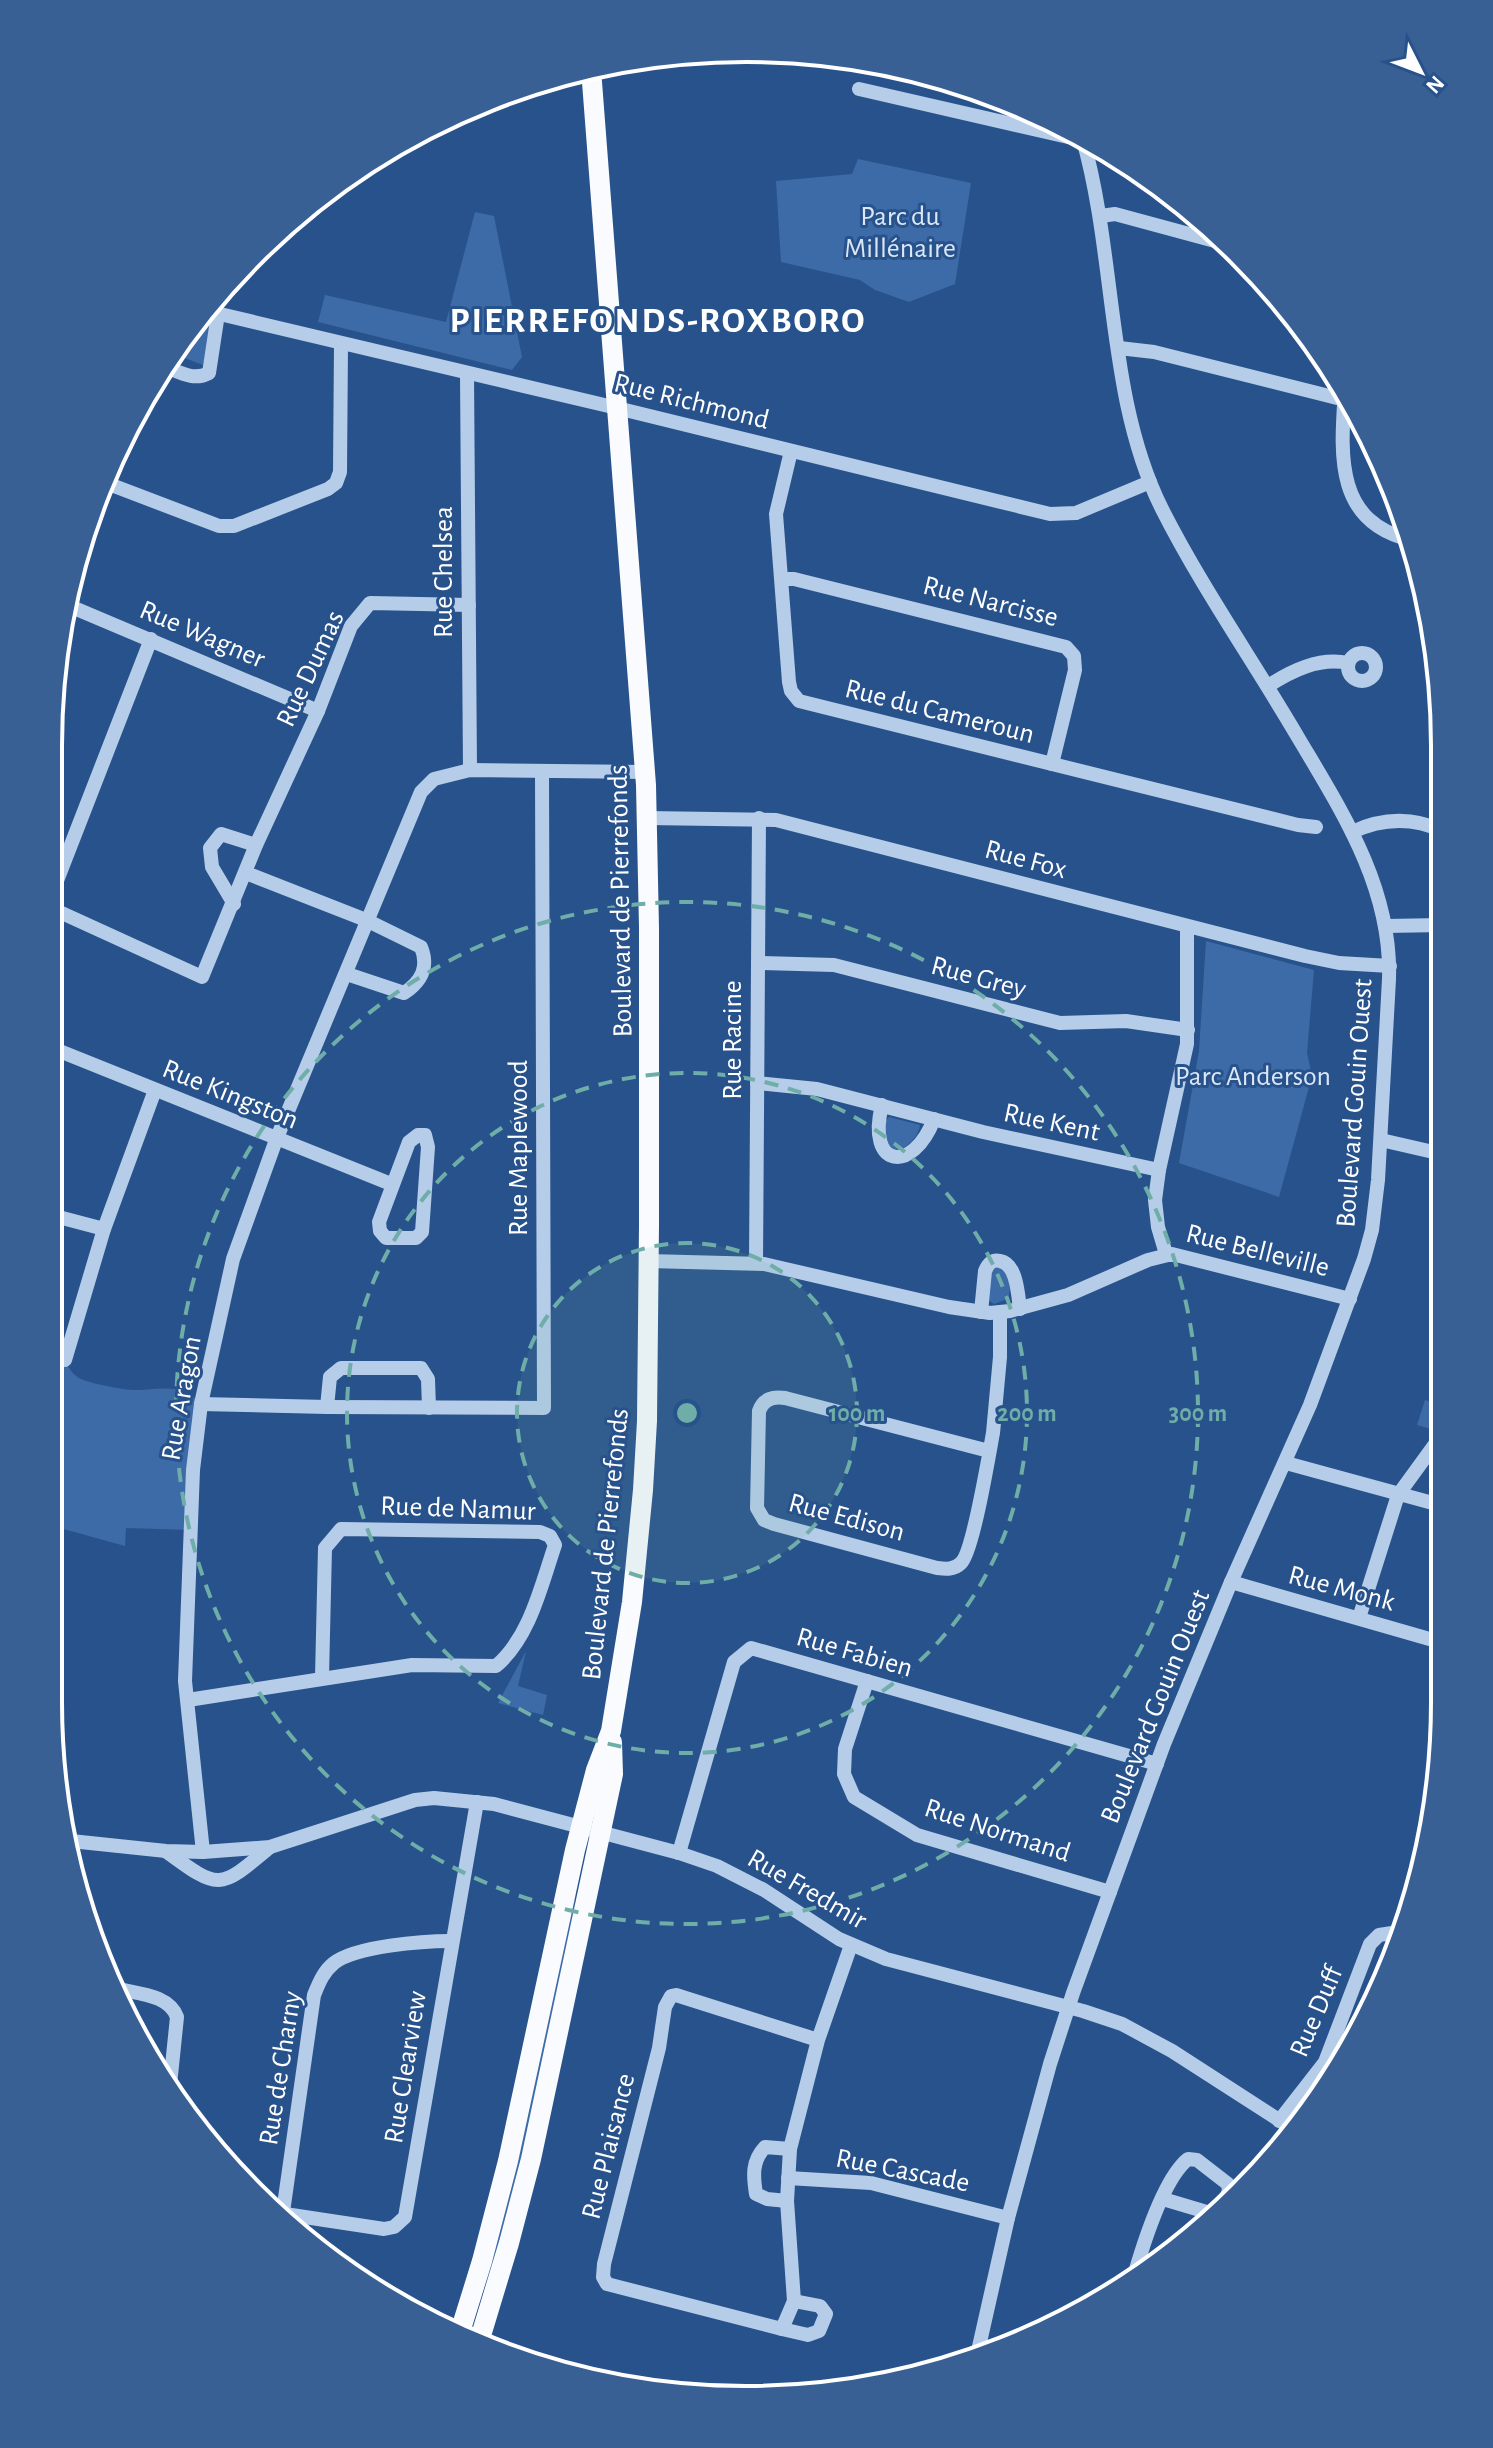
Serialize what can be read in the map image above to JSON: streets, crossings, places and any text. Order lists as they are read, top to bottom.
{
  "streets": {
    "main road": ["Boulevard de Pierrefonds"],
    "street": [
      "Rue Richmond",
      "Rue Chelsea",
      "Rue Narcisse",
      "Rue Wagner",
      "Rue Dumas",
      "Rue du Cameroun",
      "Rue Fox",
      "Rue Grey",
      "Rue Racine",
      "Rue Kingston",
      "Boulevard Gouin Ouest",
      "Rue Kent",
      "Rue Maplewood",
      "Rue Belleville",
      "Rue Aragon",
      "Rue de Namur",
      "Rue Edison",
      "Rue Monk",
      "Rue Fabien",
      "Rue Normand",
      "Rue Fredmir",
      "Rue Duff",
      "Rue Clearview",
      "Rue de Charny",
      "Rue Plaisance",
      "Rue Cascade"
    ]
  },
  "crossings": [
    ["Rue Richmond", "Rue Chelsea"],
    ["Rue Richmond", "Rue du Cameroun"],
    ["Rue Richmond", "Boulevard de Pierrefonds"],
    ["Rue Richmond", "Boulevard Gouin Ouest"],
    ["Rue Chelsea", "Rue Dumas"],
    ["Rue Chelsea", "Rue Aragon"],
    ["Rue Narcisse", "Rue du Cameroun"],
    ["Rue Wagner", "Rue Dumas"],
    ["Rue Fox", "Boulevard de Pierrefonds"],
    ["Rue Fox", "Rue Racine"],
    ["Rue Fox", "Boulevard Gouin Ouest"],
    ["Boulevard de Pierrefonds", "Rue Belleville"],
    ["Boulevard de Pierrefonds", "Rue Aragon"],
    ["Boulevard de Pierrefonds", "Rue Fredmir"],
    ["Rue Grey", "Rue Racine"],
    ["Rue Racine", "Rue Kent"],
    ["Rue Racine", "Rue Belleville"],
    ["Rue Kingston", "Rue Aragon"],
    ["Boulevard Gouin Ouest", "Rue Belleville"],
    ["Boulevard Gouin Ouest", "Rue Monk"],
    ["Boulevard Gouin Ouest", "Rue Fabien"],
    ["Boulevard Gouin Ouest", "Rue Normand"],
    ["Boulevard Gouin Ouest", "Rue Fredmir"],
    ["Boulevard Gouin Ouest", "Rue Cascade"],
    ["Rue Maplewood", "Rue Aragon"],
    ["Rue Belleville", "Rue Edison"],
    ["Rue Aragon", "Rue de Namur"],
    ["Rue Aragon", "Rue Fredmir"],
    ["Rue Fabien", "Rue Normand"],
    ["Rue Fabien", "Rue Fredmir"],
    ["Rue Fredmir", "Rue Duff"],
    ["Rue Fredmir", "Rue Clearview"],
    ["Rue Clearview", "Rue de Charny"]
  ],
  "districts": ["PIERREFONDS-ROXBORO"],
  "parks": ["Parc du Millénaire", "Parc Anderson"],
  "north": "bottom right",
  "rings": ["100 m", "200 m", "300 m"]
}
